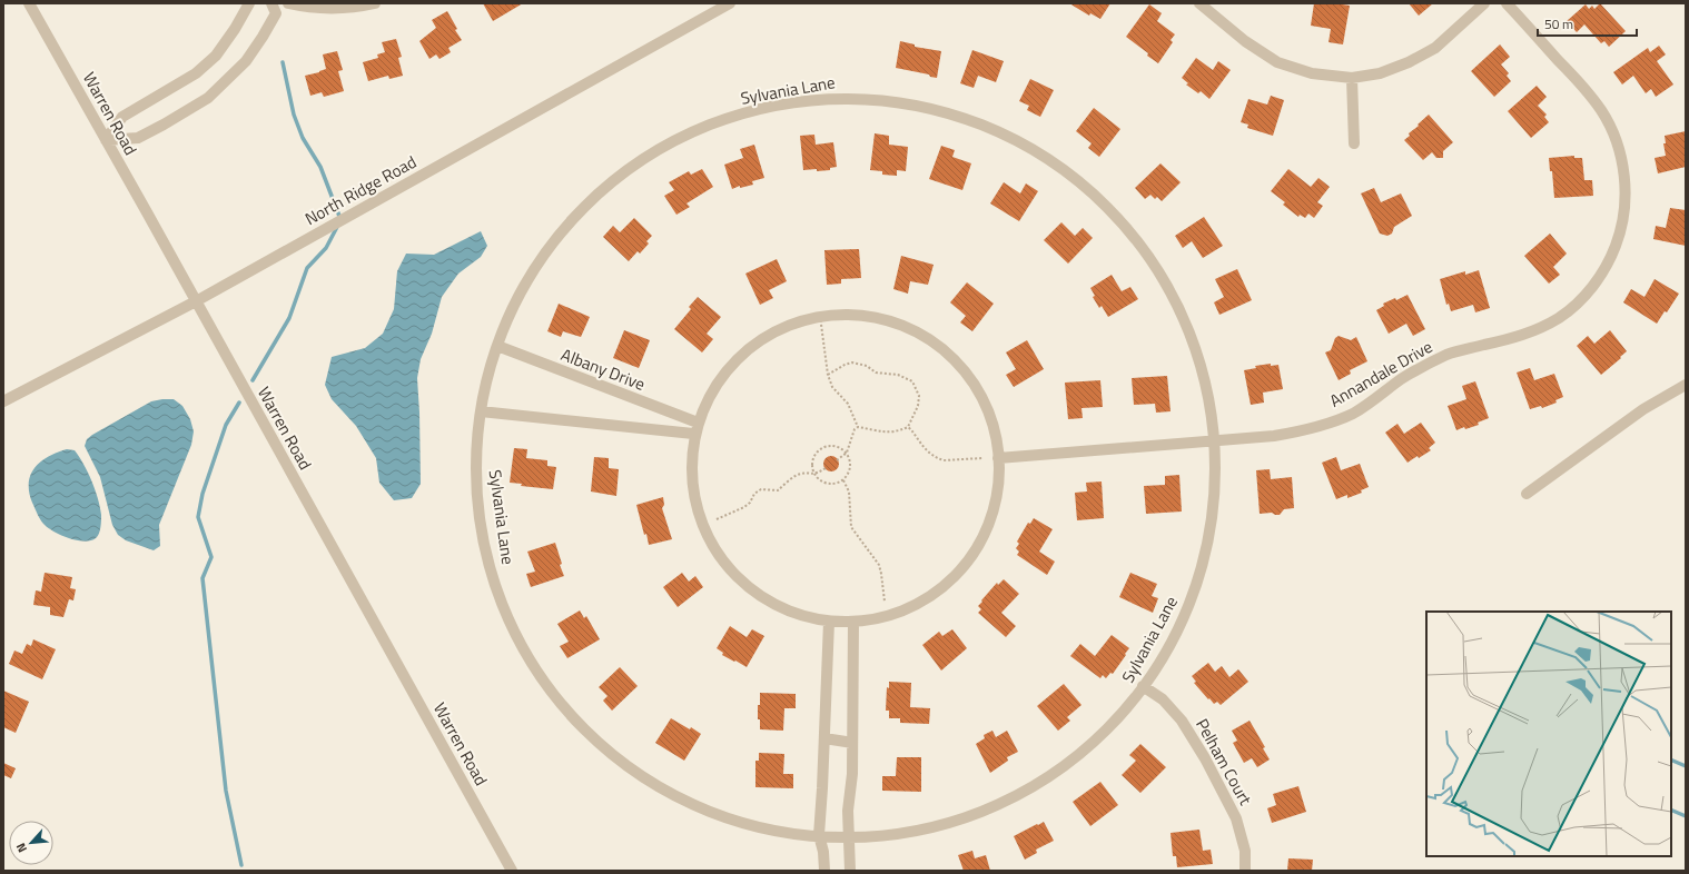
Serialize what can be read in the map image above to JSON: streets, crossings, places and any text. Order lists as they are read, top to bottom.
{
  "streets": {
    "street": [
      "Sylvania Lane",
      "Warren Road",
      "North Ridge Road",
      "Albany Drive",
      "Annandale Drive",
      "Pelham Court"
    ]
  },
  "crossings": [
    ["Sylvania Lane", "Albany Drive"],
    ["Sylvania Lane", "Annandale Drive"],
    ["Sylvania Lane", "Pelham Court"],
    ["Warren Road", "North Ridge Road"]
  ],
  "scale_bar": "50 m",
  "north": "bottom left"
}
